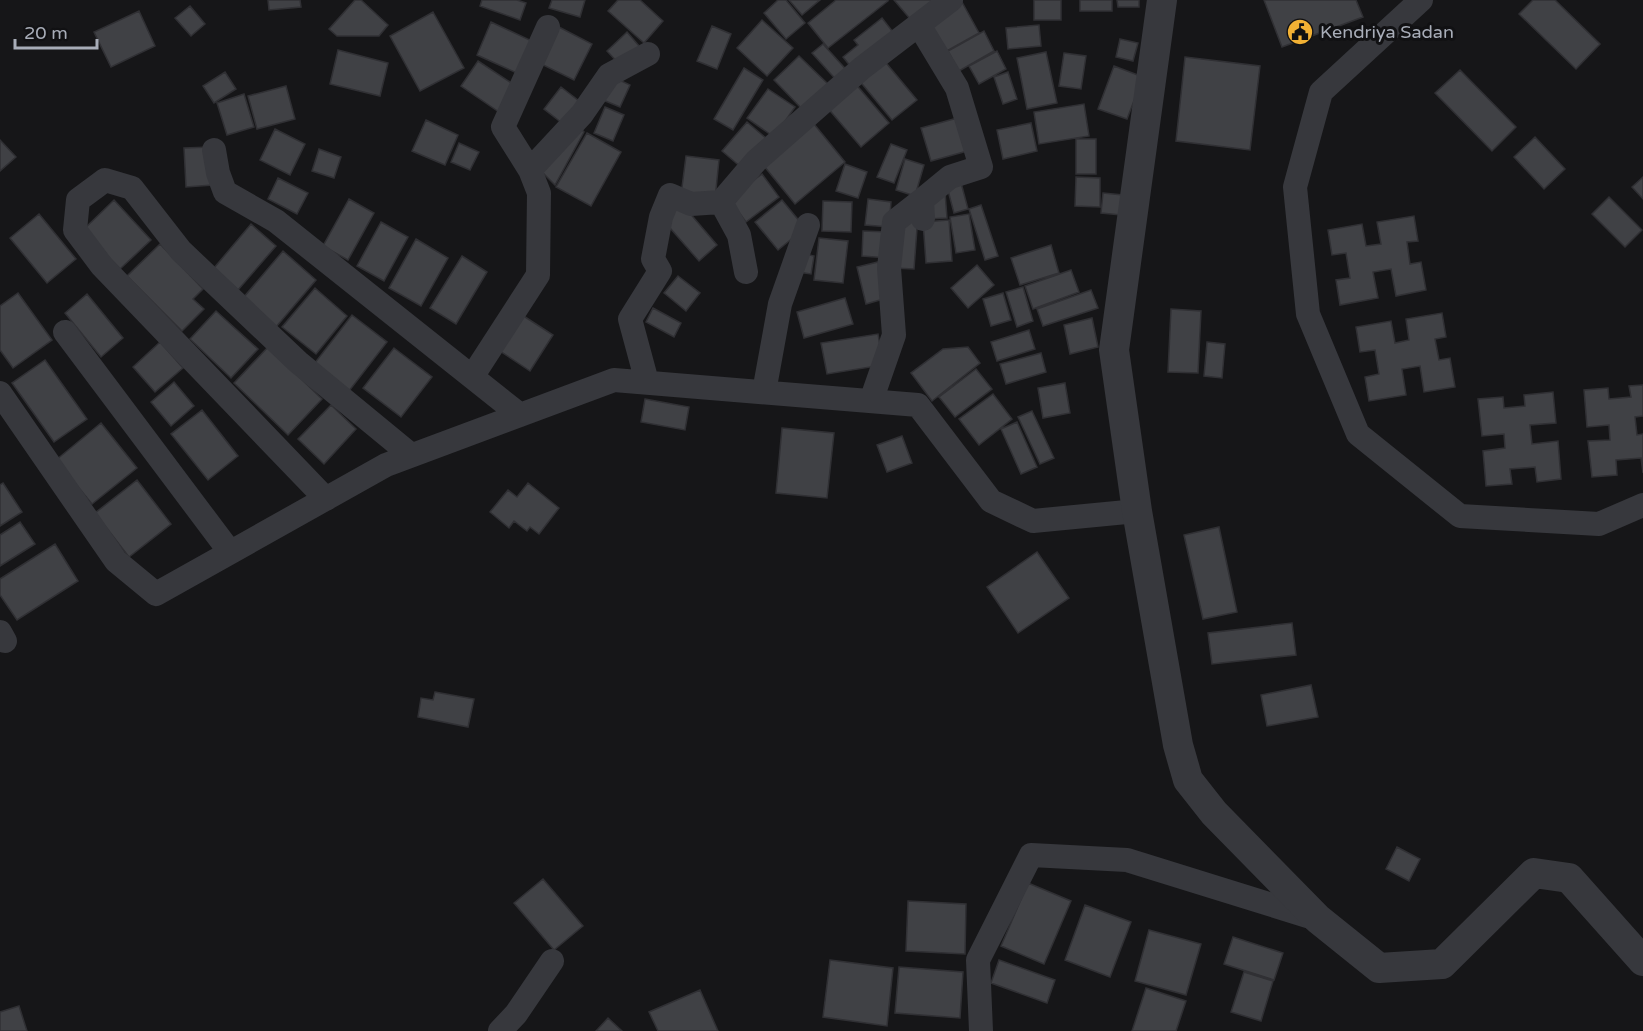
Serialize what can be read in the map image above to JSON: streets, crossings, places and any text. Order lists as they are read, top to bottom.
{
  "places": {
    "public building": ["Kendriya Sadan"]
  },
  "scale_bar": "20 m"
}
